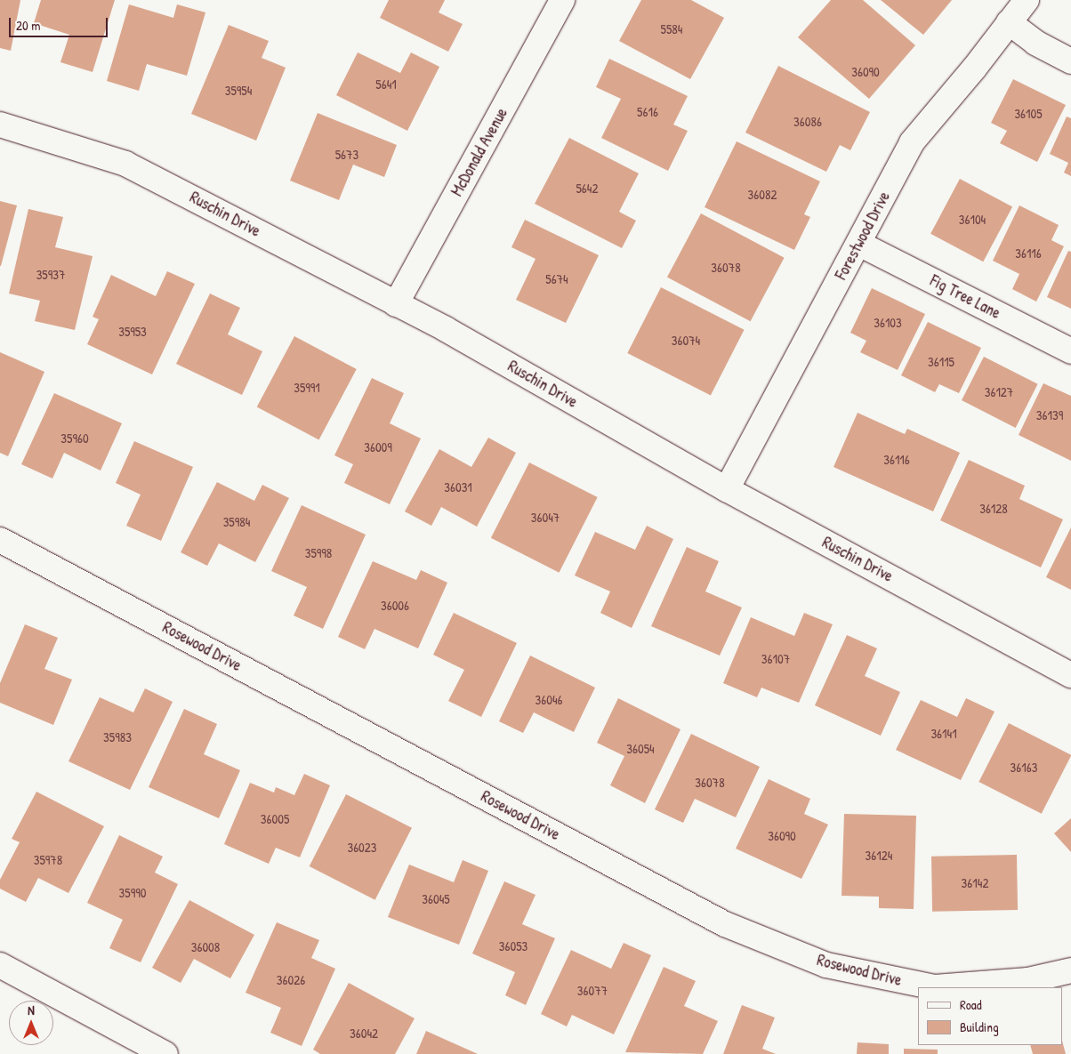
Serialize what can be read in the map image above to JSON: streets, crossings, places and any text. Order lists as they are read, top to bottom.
{
  "streets": {
    "street": [
      "McDonald Avenue",
      "Ruschin Drive",
      "Forestwood Drive",
      "Fig Tree Lane",
      "Rosewood Drive"
    ]
  },
  "crossings": [
    ["McDonald Avenue", "Ruschin Drive"],
    ["Ruschin Drive", "Forestwood Drive"],
    ["Forestwood Drive", "Fig Tree Lane"]
  ],
  "house_numbers": [
    "5584",
    "36090",
    "5641",
    "35954",
    "5616",
    "36105",
    "36086",
    "5673",
    "5642",
    "36082",
    "36104",
    "36116",
    "36078",
    "35937",
    "5674",
    "36103",
    "35953",
    "36074",
    "36115",
    "35991",
    "36127",
    "36139",
    "35960",
    "36009",
    "36116",
    "36031",
    "36128",
    "36047",
    "35984",
    "35998",
    "36006",
    "36107",
    "36046",
    "36141",
    "35983",
    "36054",
    "36163",
    "36078",
    "36005",
    "36090",
    "36023",
    "36124",
    "35978",
    "36142",
    "35990",
    "36045",
    "36053",
    "36008",
    "36026",
    "36077",
    "36042"
  ],
  "legend": ["Road", "Building"],
  "scale_bar": "20 m",
  "north": "top"
}
